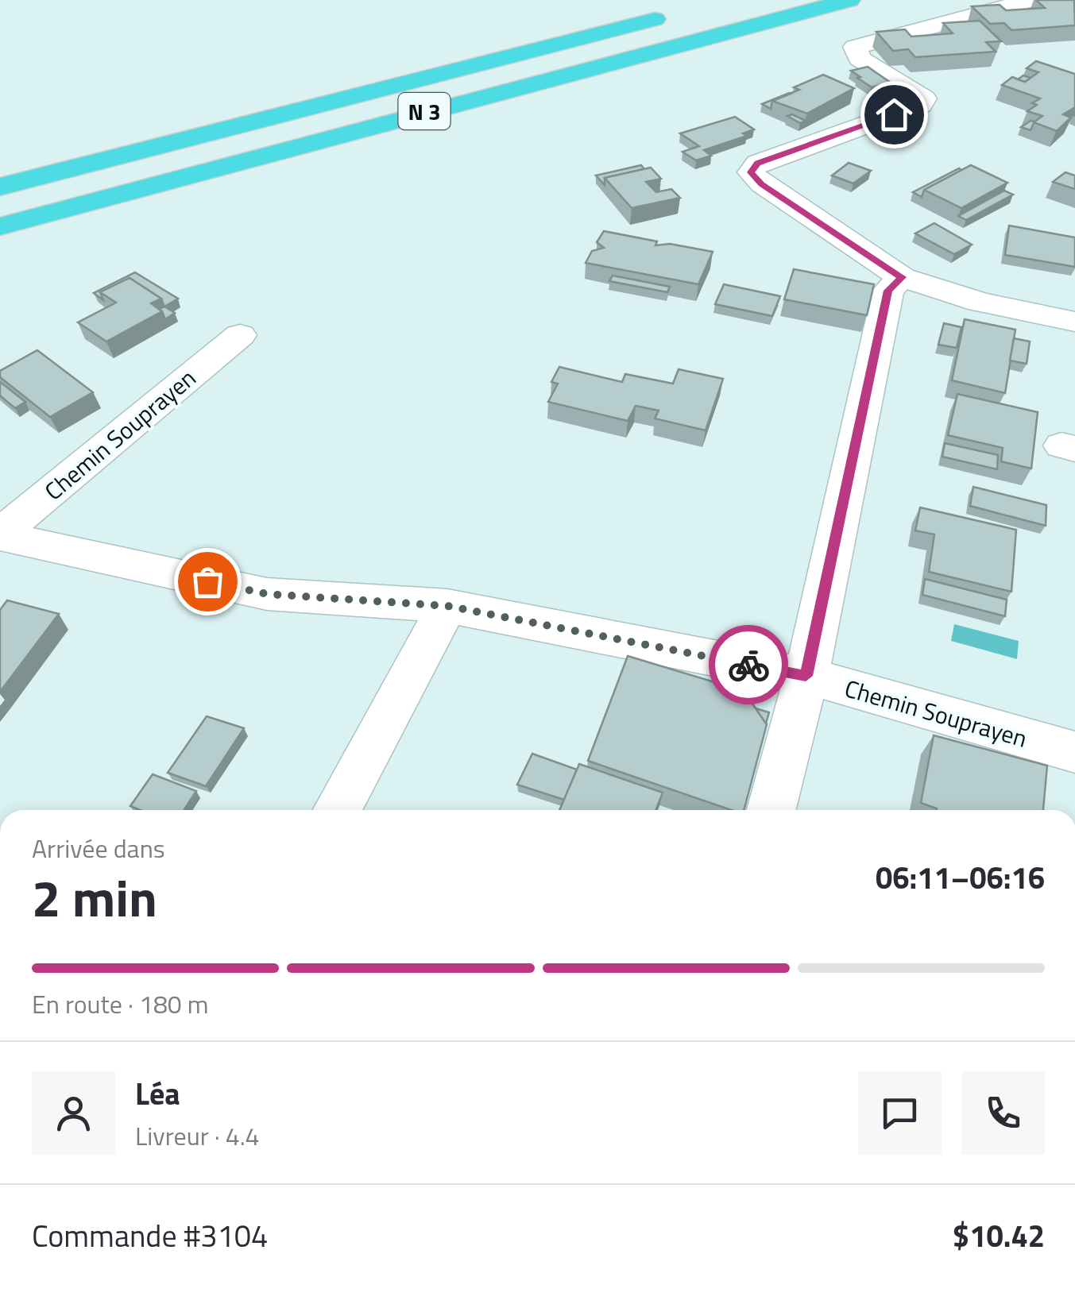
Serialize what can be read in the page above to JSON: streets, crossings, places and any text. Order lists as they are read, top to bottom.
{
  "streets": {
    "highway": ["N 3"],
    "street": ["Chemin Souprayen"]
  },
  "page": {
    "heading": ["2 min", "Arrivée dans", "06:11–06:16"],
    "panel": [
      "Léa",
      "Livreur · 4.4",
      "Commande #3104",
      "$10.42"
    ],
    "bar": "En route · 180 m"
  }
}
